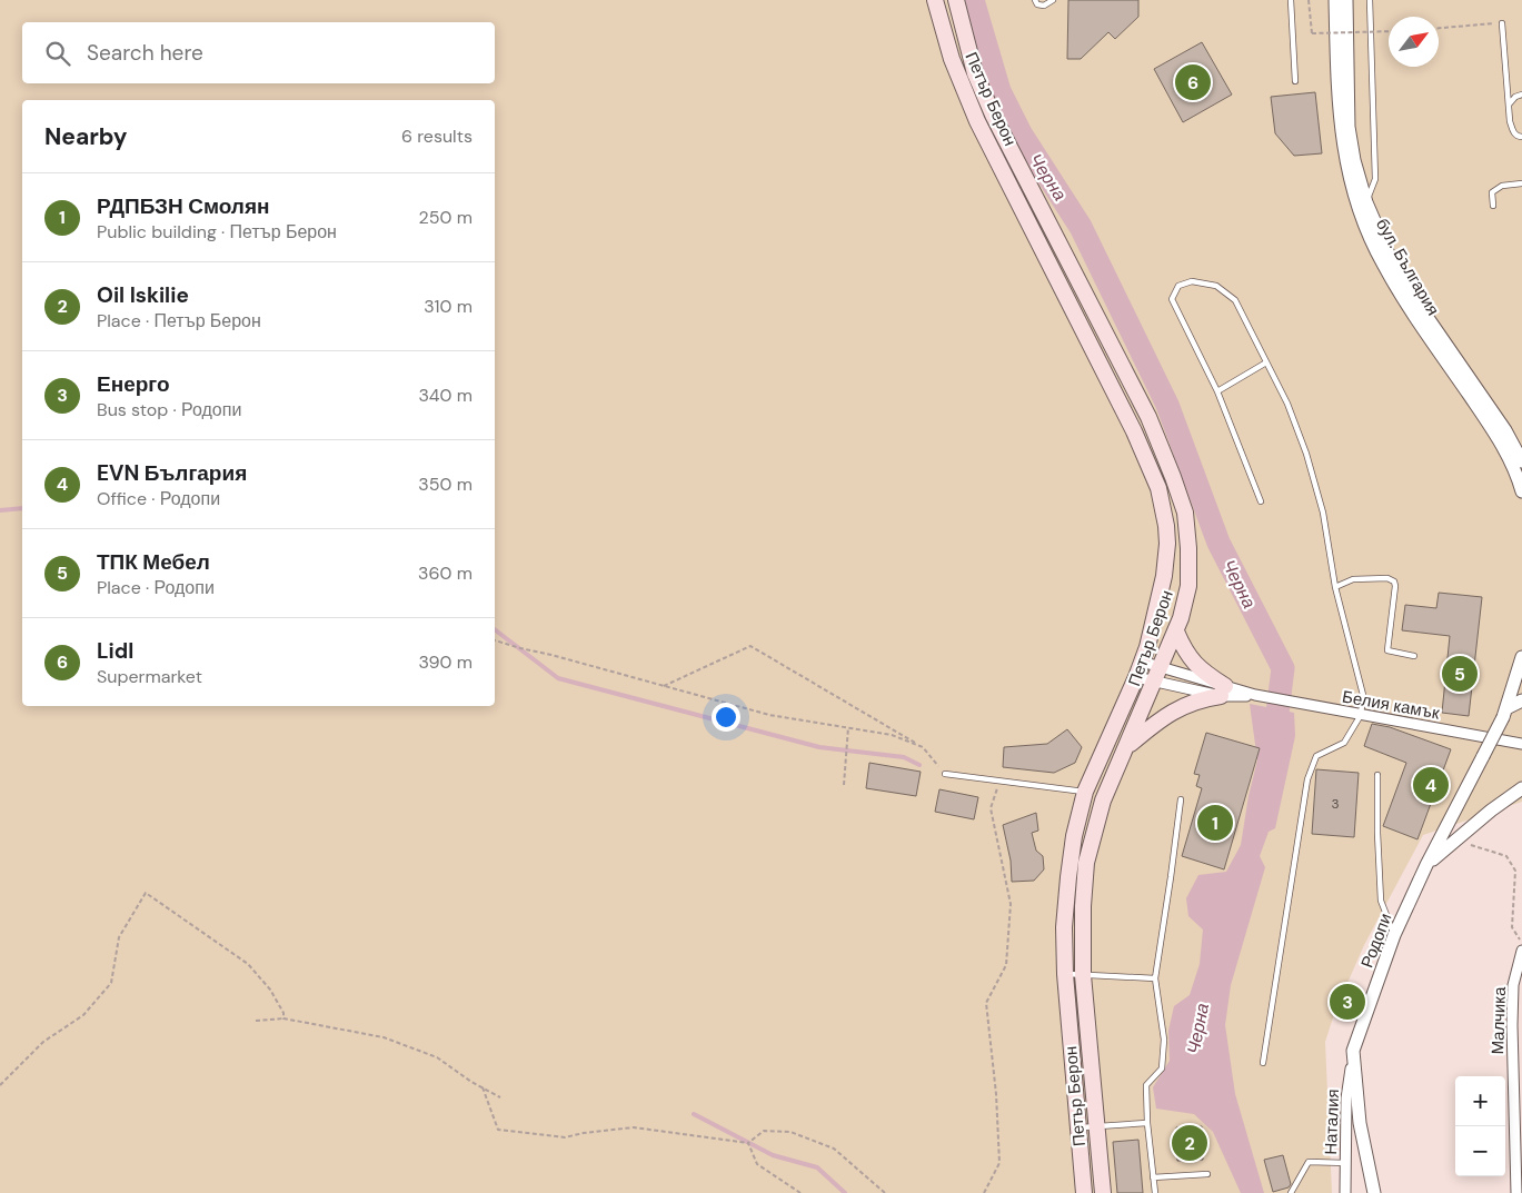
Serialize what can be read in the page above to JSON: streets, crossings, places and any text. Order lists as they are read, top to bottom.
{
  "streets": {
    "main road": ["Петър Берон"],
    "street": [
      "бул. България",
      "Белия камък",
      "Родопи",
      "Малчика",
      "Наталия"
    ]
  },
  "crossings": [
    ["Петър Берон", "Белия камък"],
    ["Родопи", "Наталия"]
  ],
  "water": ["Черна"],
  "house_numbers": ["3"],
  "north": "top right",
  "page": {
    "search": "Search here",
    "pins": [
      "6",
      "5",
      "4",
      "1",
      "3",
      "2"
    ],
    "heading": ["Nearby", "6 results"],
    "list": [
      {
        "mark": "1",
        "name": "РДПБЗН Смолян",
        "note": "Public building · Петър Берон",
        "value": "250 m"
      },
      {
        "mark": "2",
        "name": "Oil Iskilie",
        "note": "Place · Петър Берон",
        "value": "310 m"
      },
      {
        "mark": "3",
        "name": "Енерго",
        "note": "Bus stop · Родопи",
        "value": "340 m"
      },
      {
        "mark": "4",
        "name": "EVN България",
        "note": "Office · Родопи",
        "value": "350 m"
      },
      {
        "mark": "5",
        "name": "ТПК Мебел",
        "note": "Place · Родопи",
        "value": "360 m"
      },
      {
        "mark": "6",
        "name": "Lidl",
        "note": "Supermarket",
        "value": "390 m"
      }
    ],
    "map_buttons": ["+", "−"]
  }
}
